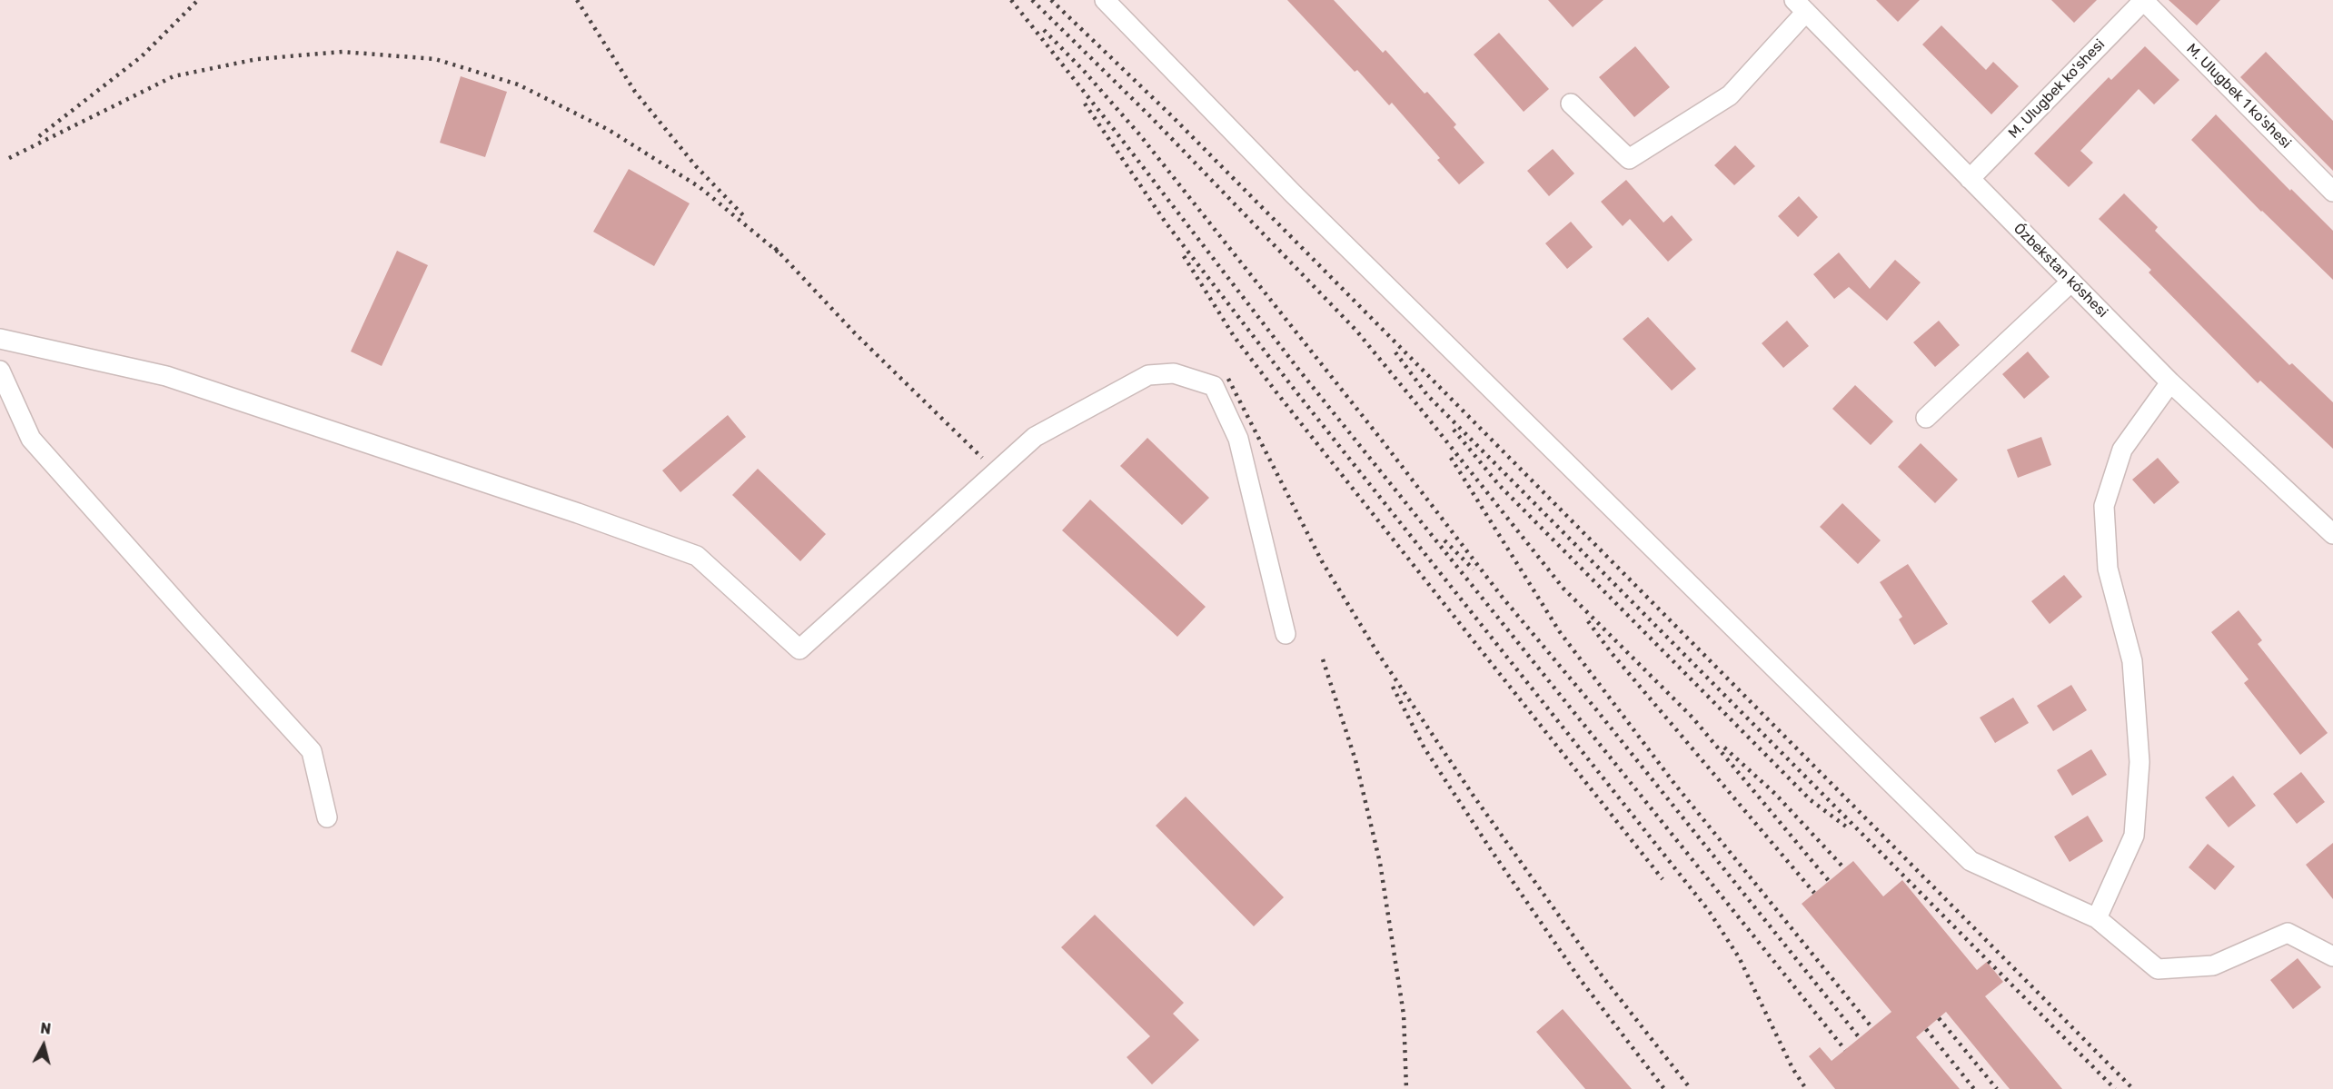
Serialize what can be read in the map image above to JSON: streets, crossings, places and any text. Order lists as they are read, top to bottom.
{
  "streets": {
    "street": ["M. Ulugbek ko'shesi", "M. Ulugbek 1 ko'shesi", "Ózbekstan kóshesi"]
  },
  "crossings": [
    ["M. Ulugbek ko'shesi", "M. Ulugbek 1 ko'shesi"],
    ["M. Ulugbek ko'shesi", "Ózbekstan kóshesi"]
  ],
  "north": "top"
}
